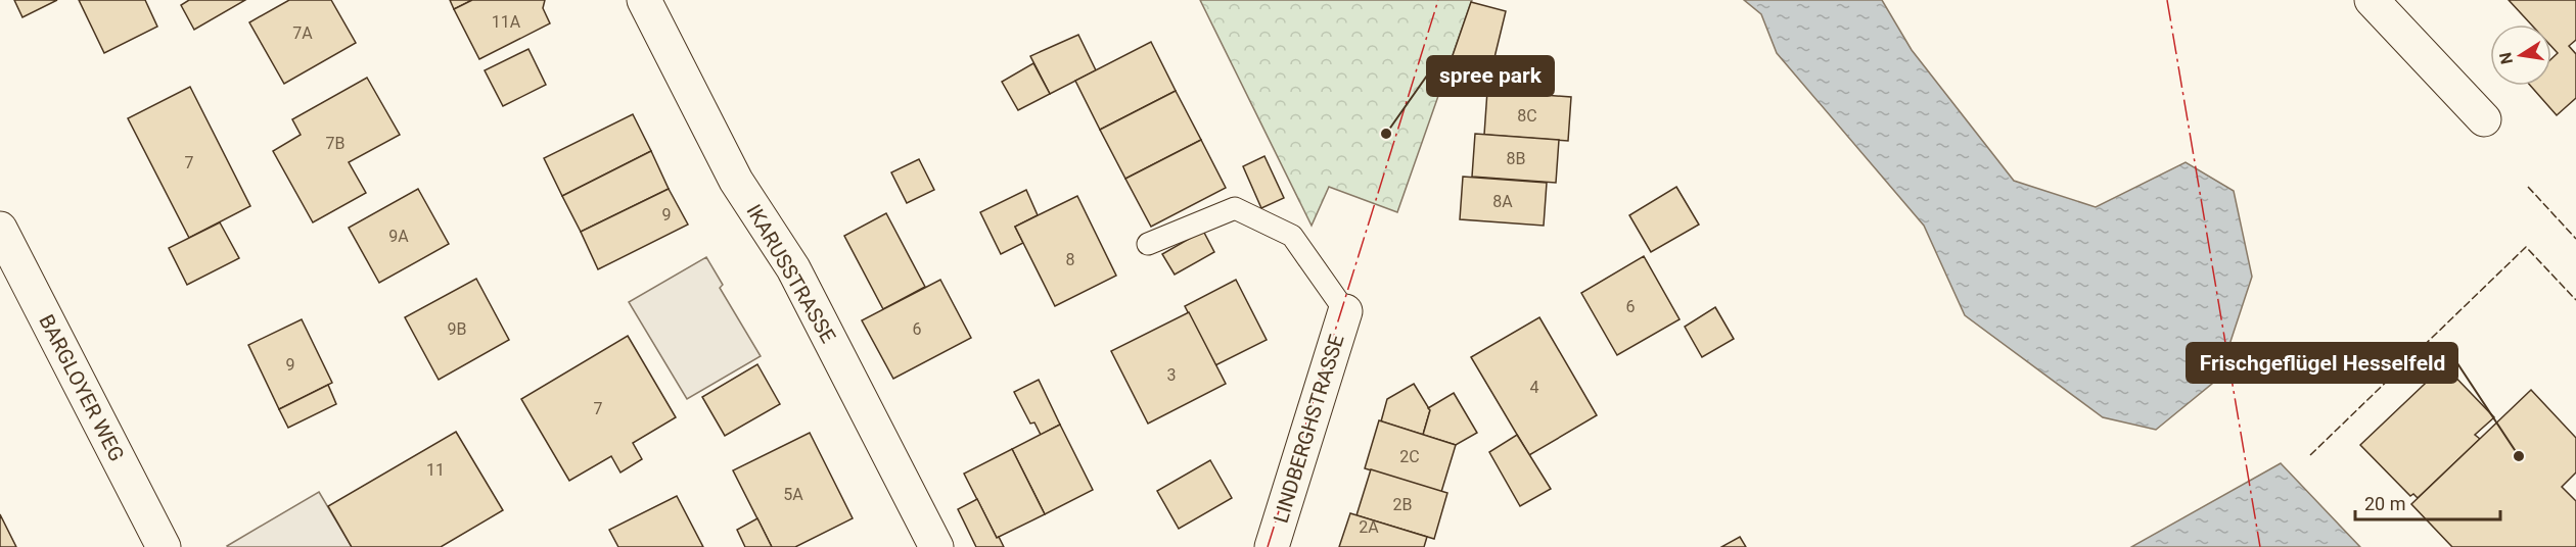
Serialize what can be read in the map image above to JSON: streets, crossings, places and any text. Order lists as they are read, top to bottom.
{
  "streets": {
    "street": ["IKARUSSTRASSE", "BARGLOYER WEG", "LINDBERGHSTRASSE"]
  },
  "places": ["spree park", "Frischgeflügel Hesselfeld"],
  "house_numbers": [
    "11A",
    "7A",
    "8C",
    "7B",
    "8B",
    "7",
    "8A",
    "9",
    "9A",
    "8",
    "6",
    "9B",
    "6",
    "9",
    "3",
    "4",
    "7",
    "2C",
    "11",
    "5A",
    "2B",
    "2A"
  ],
  "scale_bar": "20 m",
  "north": "left"
}
